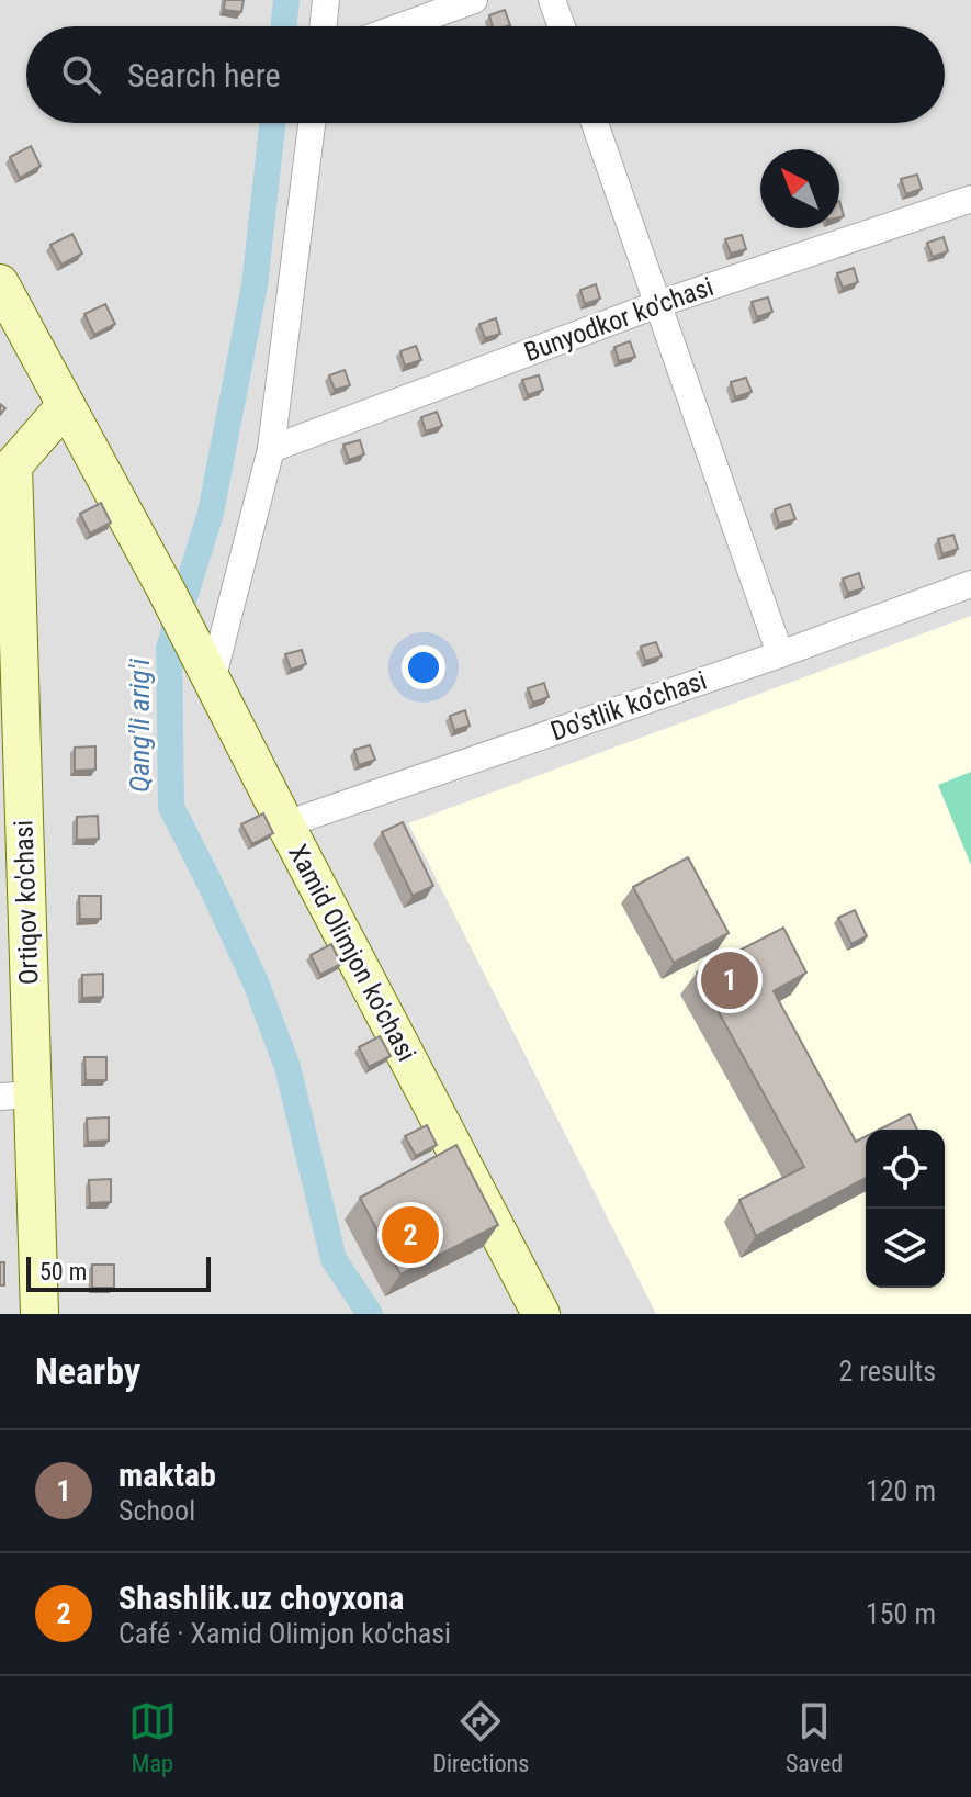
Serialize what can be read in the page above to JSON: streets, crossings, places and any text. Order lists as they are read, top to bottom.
{
  "streets": {
    "main road": ["Ortiqov ko'chasi", "Xamid Olimjon ko'chasi"],
    "street": ["Bunyodkor ko'chasi", "Do'stlik ko'chasi"]
  },
  "crossings": [
    ["Do'stlik ko'chasi", "Xamid Olimjon ko'chasi"],
    ["Ortiqov ko'chasi", "Xamid Olimjon ko'chasi"]
  ],
  "water": ["Qang'li arig'i"],
  "scale_bar": "50 m",
  "north": "top left",
  "page": {
    "search": "Search here",
    "pins": ["1", "2"],
    "scale": "50 m",
    "heading": ["Nearby", "2 results"],
    "list": [
      {
        "mark": "1",
        "name": "maktab",
        "note": "School",
        "value": "120 m"
      },
      {
        "mark": "2",
        "name": "Shashlik.uz choyxona",
        "note": "Café · Xamid Olimjon ko'chasi",
        "value": "150 m"
      }
    ],
    "nav": ["Map", "Directions", "Saved"]
  }
}
